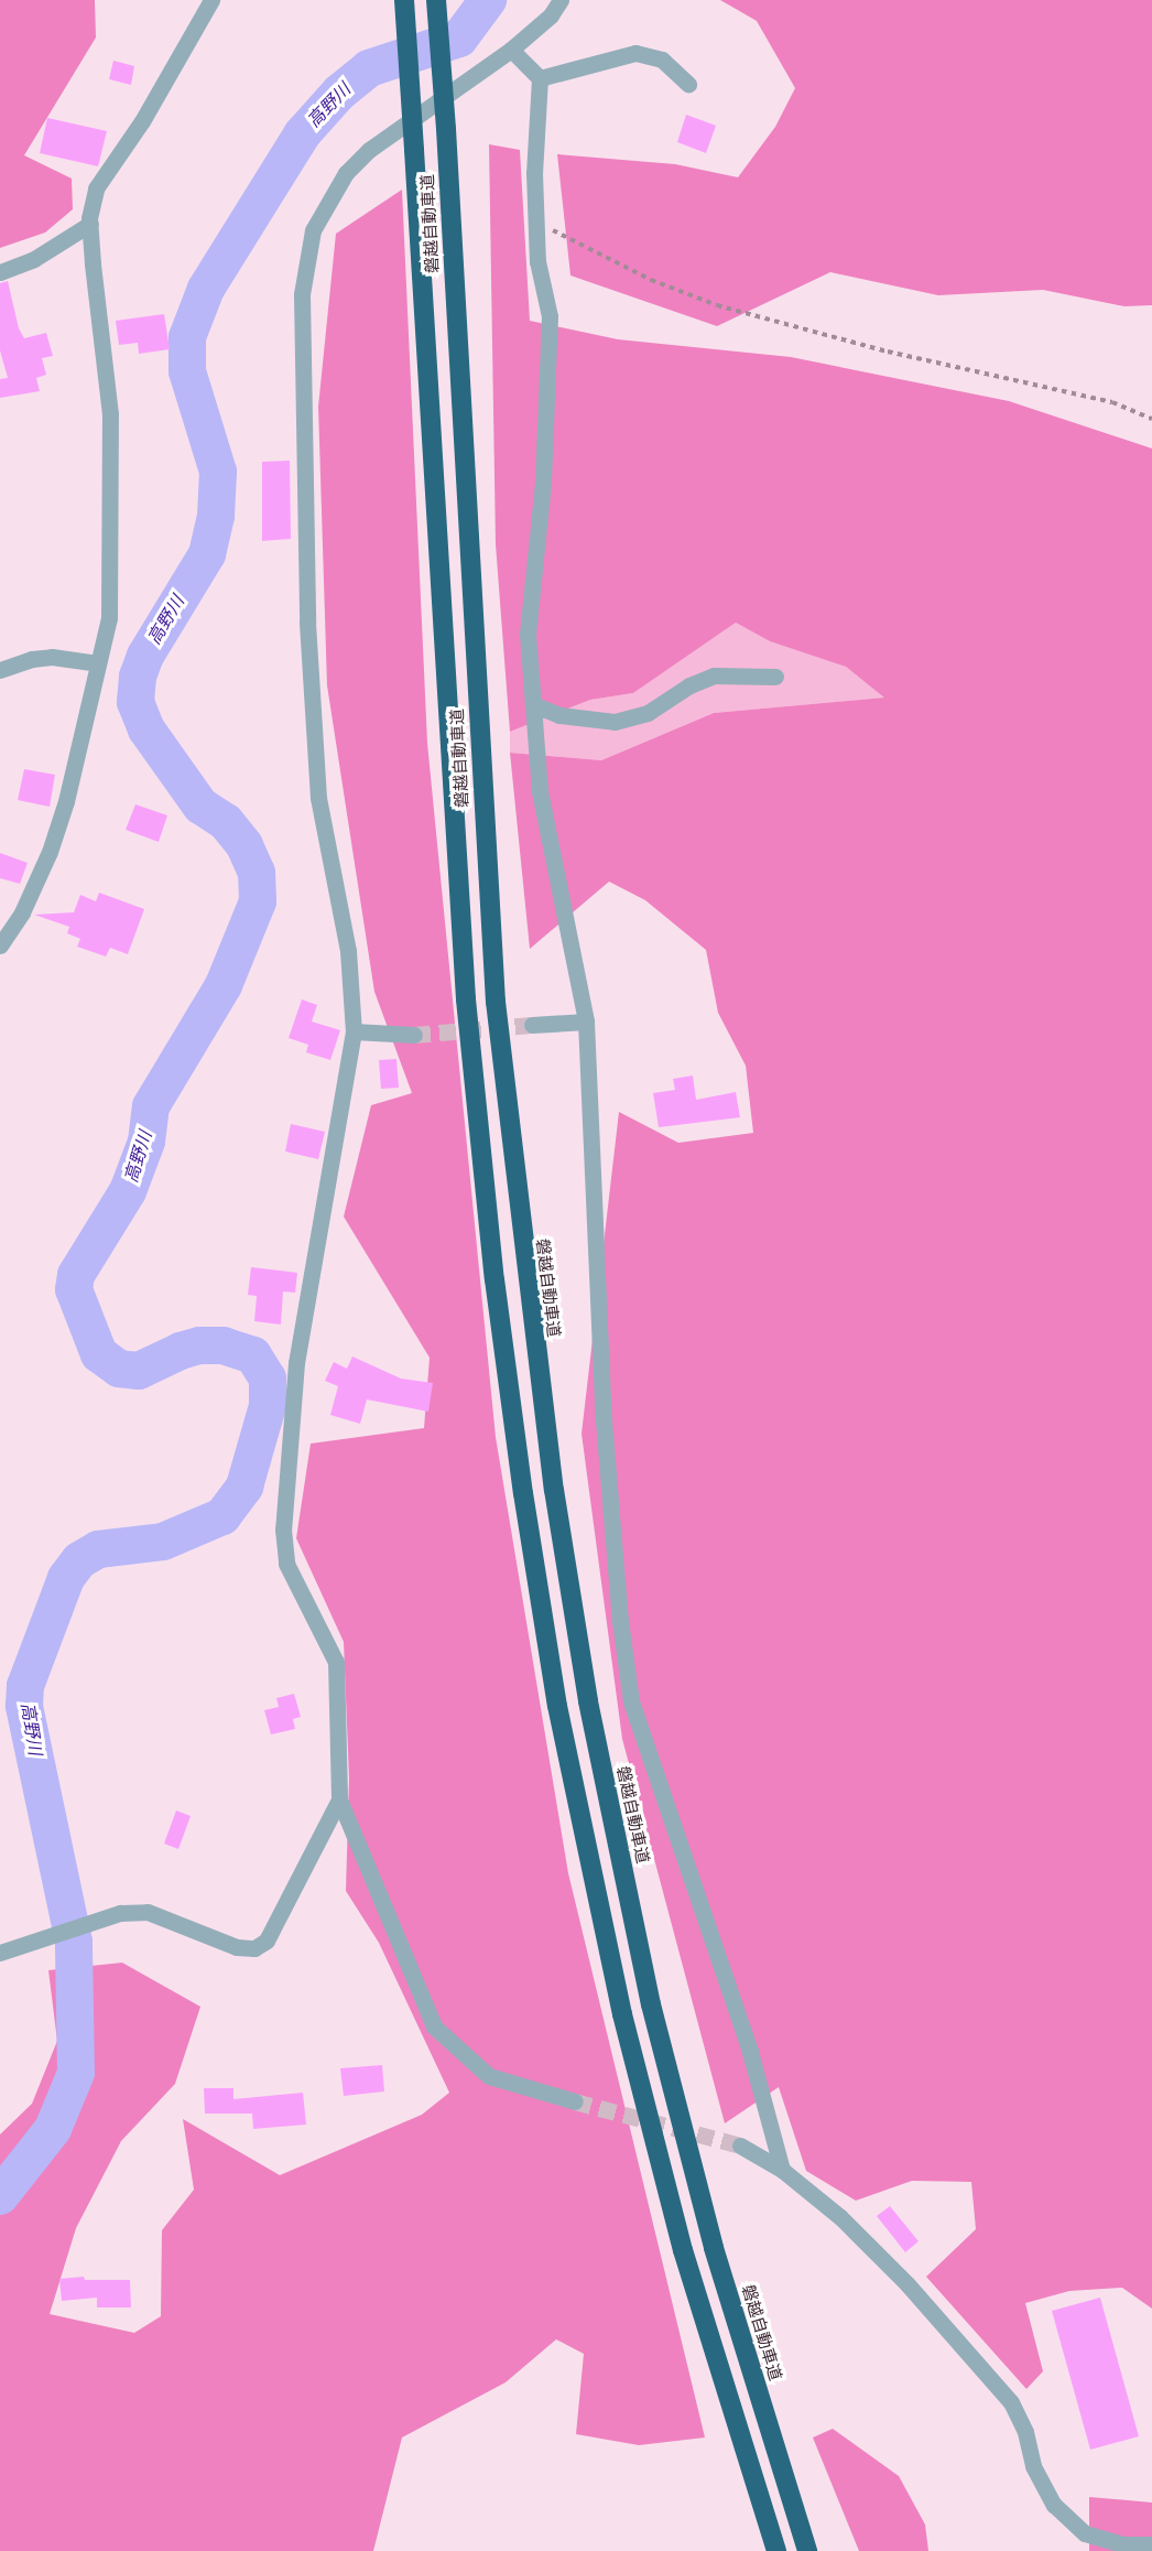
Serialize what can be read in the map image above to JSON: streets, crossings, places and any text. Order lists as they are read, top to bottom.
{
  "streets": {
    "highway": ["磐越自動車道"]
  },
  "water": ["高野川"]
}
